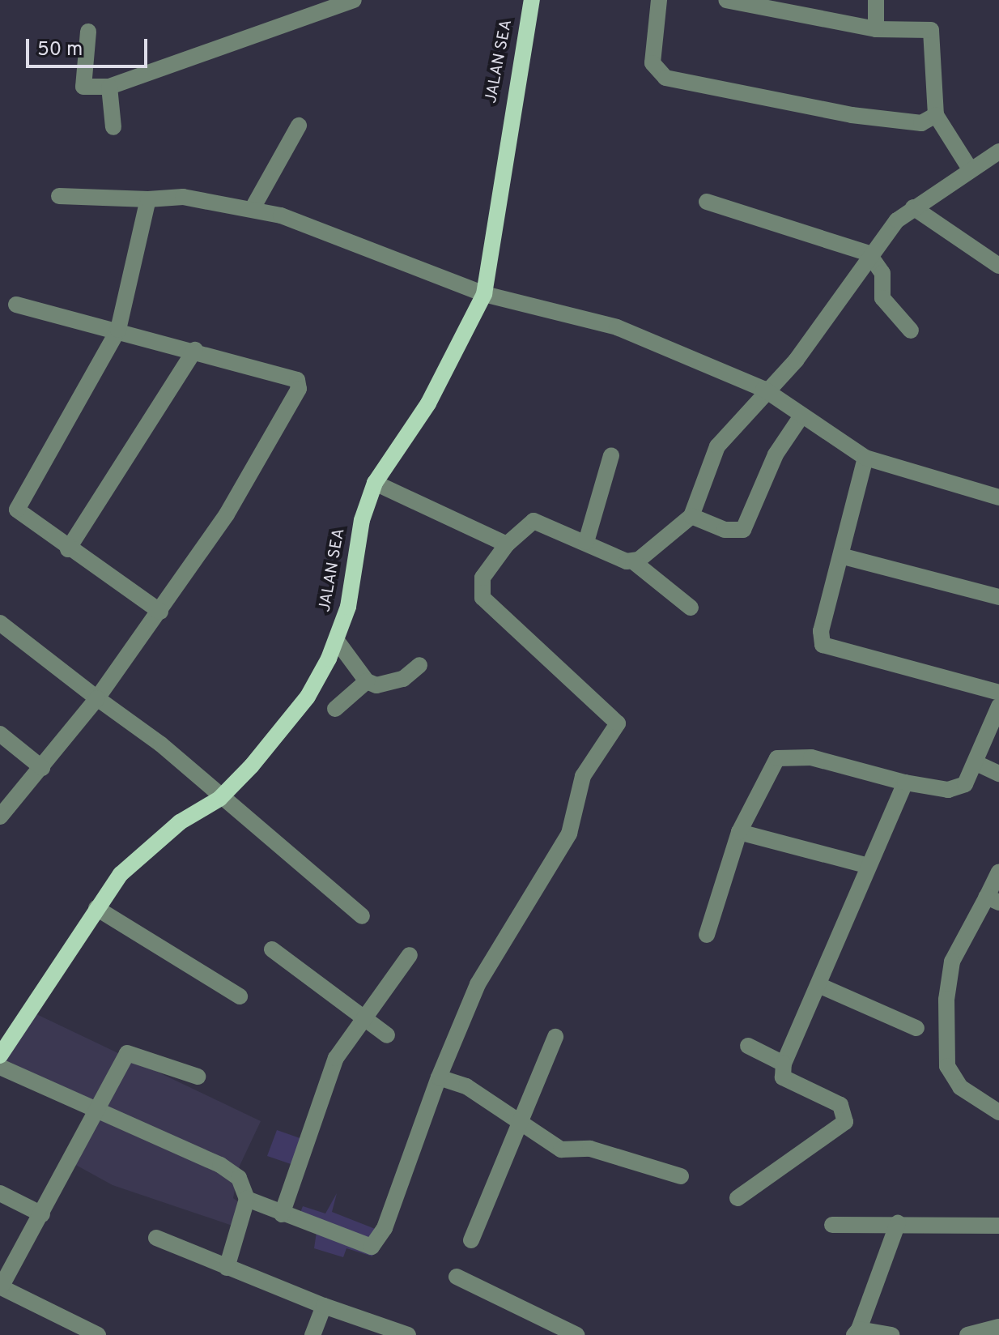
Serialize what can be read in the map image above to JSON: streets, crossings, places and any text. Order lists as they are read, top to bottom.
{
  "streets": {
    "main road": ["JALAN SEA"]
  },
  "scale_bar": "50 m"
}
